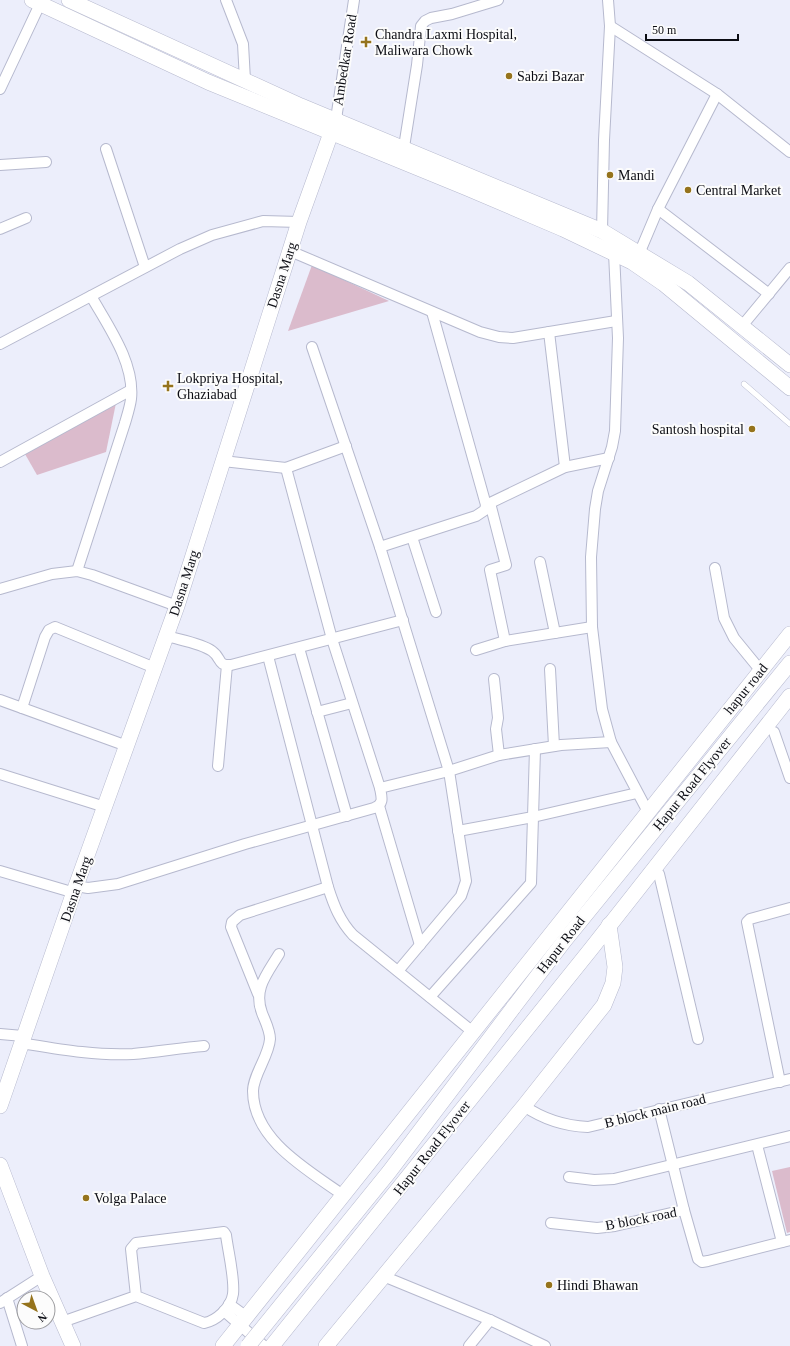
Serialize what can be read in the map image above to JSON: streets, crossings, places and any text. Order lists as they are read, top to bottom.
{
  "streets": {
    "street": [
      "Ambedkar Road",
      "Dasna Marg",
      "hapur road",
      "Hapur Road Flyover",
      "Hapur Road",
      "B block main road",
      "B block road"
    ]
  },
  "crossings": [
    ["Ambedkar Road", "Dasna Marg"],
    ["Hapur Road Flyover", "Hapur Road"],
    ["B block main road", "B block road"]
  ],
  "places": {
    "health": ["Chandra Laxmi Hospital, Maliwara Chowk", "Lokpriya Hospital, Ghaziabad"],
    "other": [
      "Sabzi Bazar",
      "Mandi",
      "Central Market",
      "Santosh hospital",
      "Volga Palace",
      "Hindi Bhawan"
    ]
  },
  "scale_bar": "50 m",
  "north": "bottom right"
}
